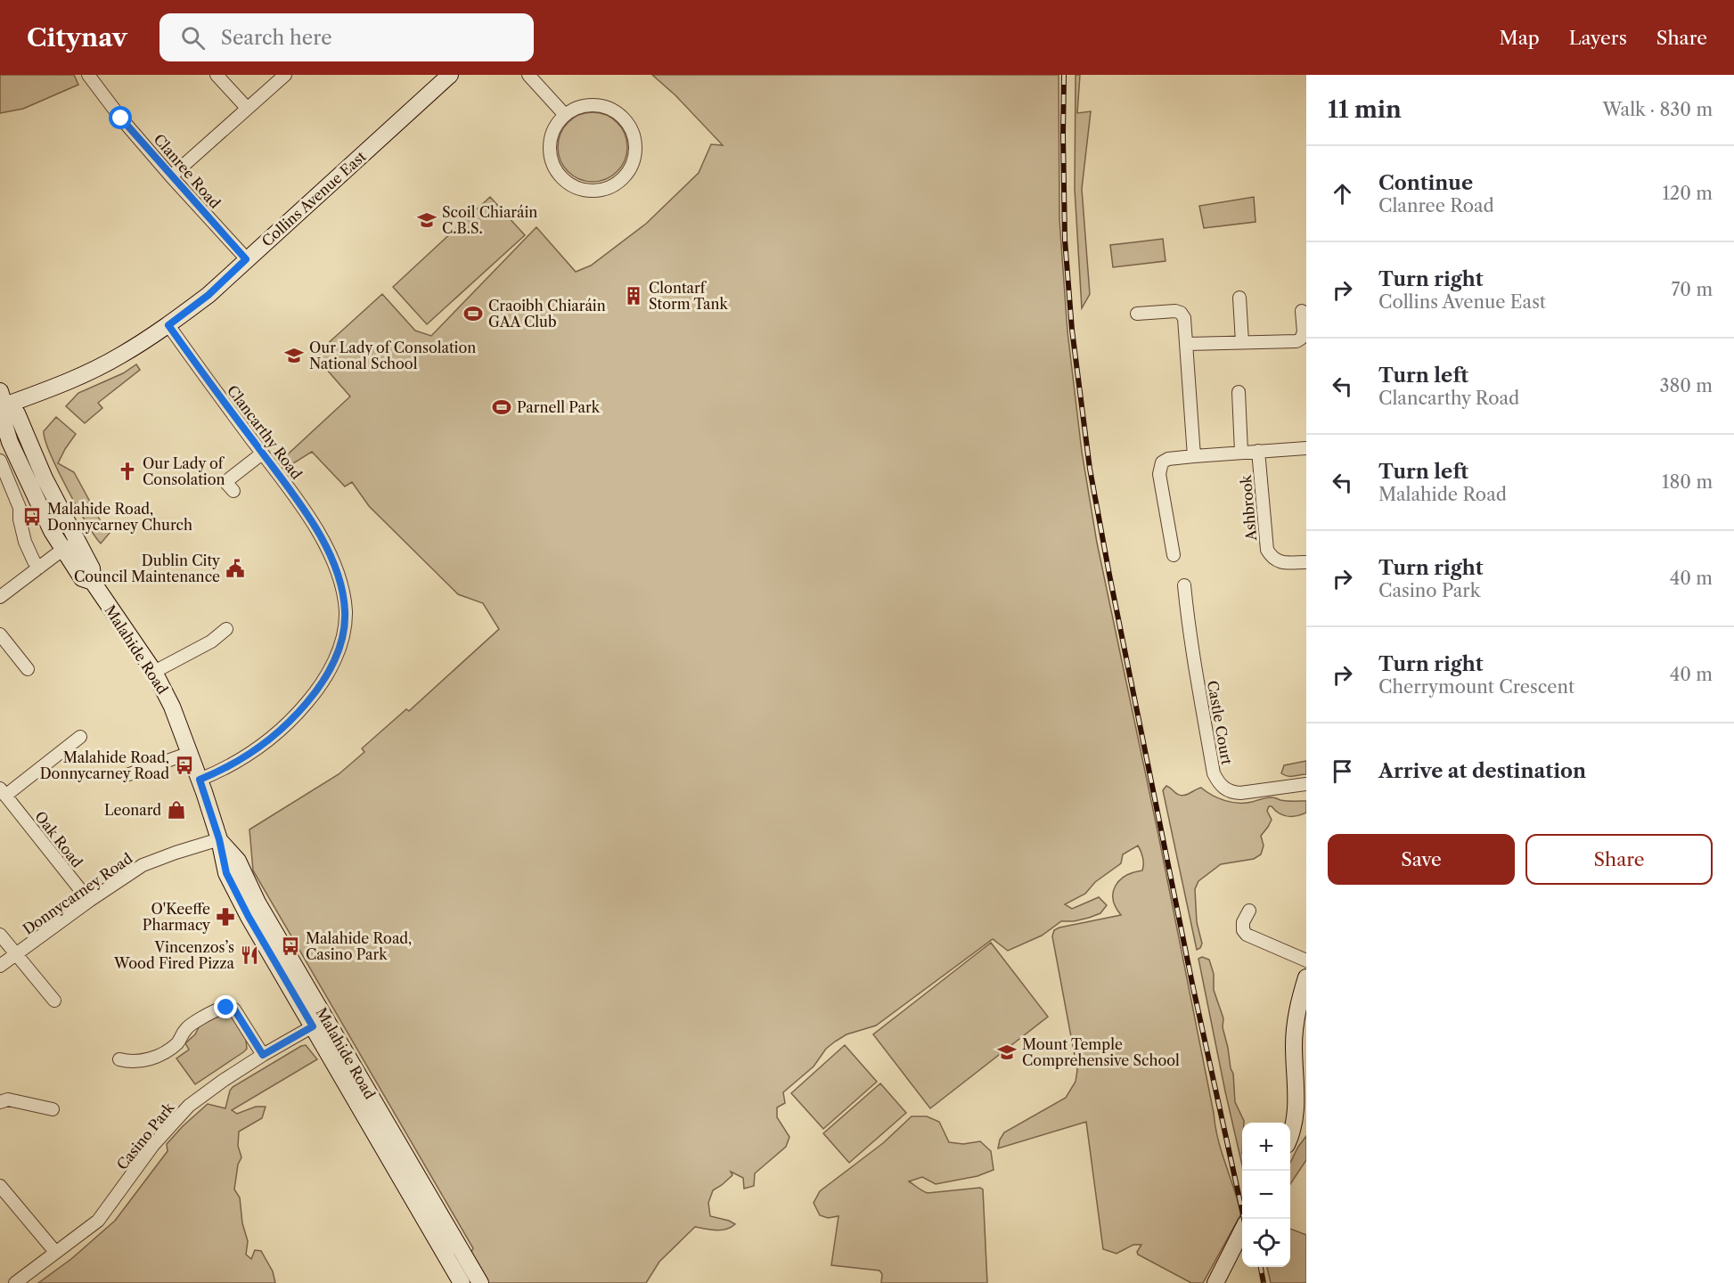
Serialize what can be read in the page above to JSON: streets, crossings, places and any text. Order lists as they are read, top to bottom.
{
  "streets": {
    "main road": ["Collins Avenue East", "Malahide Road"],
    "street": [
      "Clanree Road",
      "Clancarthy Road",
      "Ashbrook",
      "Castle Court",
      "Oak Road",
      "Donnycarney Road",
      "Casino Park"
    ]
  },
  "crossings": [
    ["Clanree Road", "Collins Avenue East"],
    ["Collins Avenue East", "Clancarthy Road"],
    ["Collins Avenue East", "Malahide Road"],
    ["Clancarthy Road", "Malahide Road"],
    ["Malahide Road", "Donnycarney Road"],
    ["Malahide Road", "Casino Park"],
    ["Oak Road", "Donnycarney Road"]
  ],
  "places": {
    "school or university": ["Scoil Chiaráin C.B.S.", "Our Lady of Consolation National School", "Mount Temple Comprehensive School"],
    "building": ["Clontarf Storm Tank"],
    "sports": ["Craoibh Chiaráin GAA Club", "Parnell Park"],
    "church": ["Our Lady of Consolation"],
    "bus stop": ["Malahide Road, Donnycarney Church", "Malahide Road, Donnycarney Road", "Malahide Road, Casino Park"],
    "public building": ["Dublin City Council Maintenance"],
    "shop": ["Leonard"],
    "pharmacy": ["O'Keeffe Pharmacy"],
    "restaurant": ["Vincenzos’s Wood Fired Pizza"]
  },
  "page": {
    "header": "Citynav",
    "search": "Search here",
    "nav": ["Map", "Layers", "Share"],
    "heading": ["11 min", "Walk · 830 m"],
    "list": [
      ["Continue", "Clanree Road", "120 m"],
      ["Turn right", "Collins Avenue East", "70 m"],
      ["Turn left", "Clancarthy Road", "380 m"],
      ["Turn left", "Malahide Road", "180 m"],
      ["Turn right", "Casino Park", "40 m"],
      ["Turn right", "Cherrymount Crescent", "40 m"],
      "Arrive at destination"
    ],
    "buttons": ["Save", "Share"],
    "map_buttons": ["+", "−"]
  }
}
